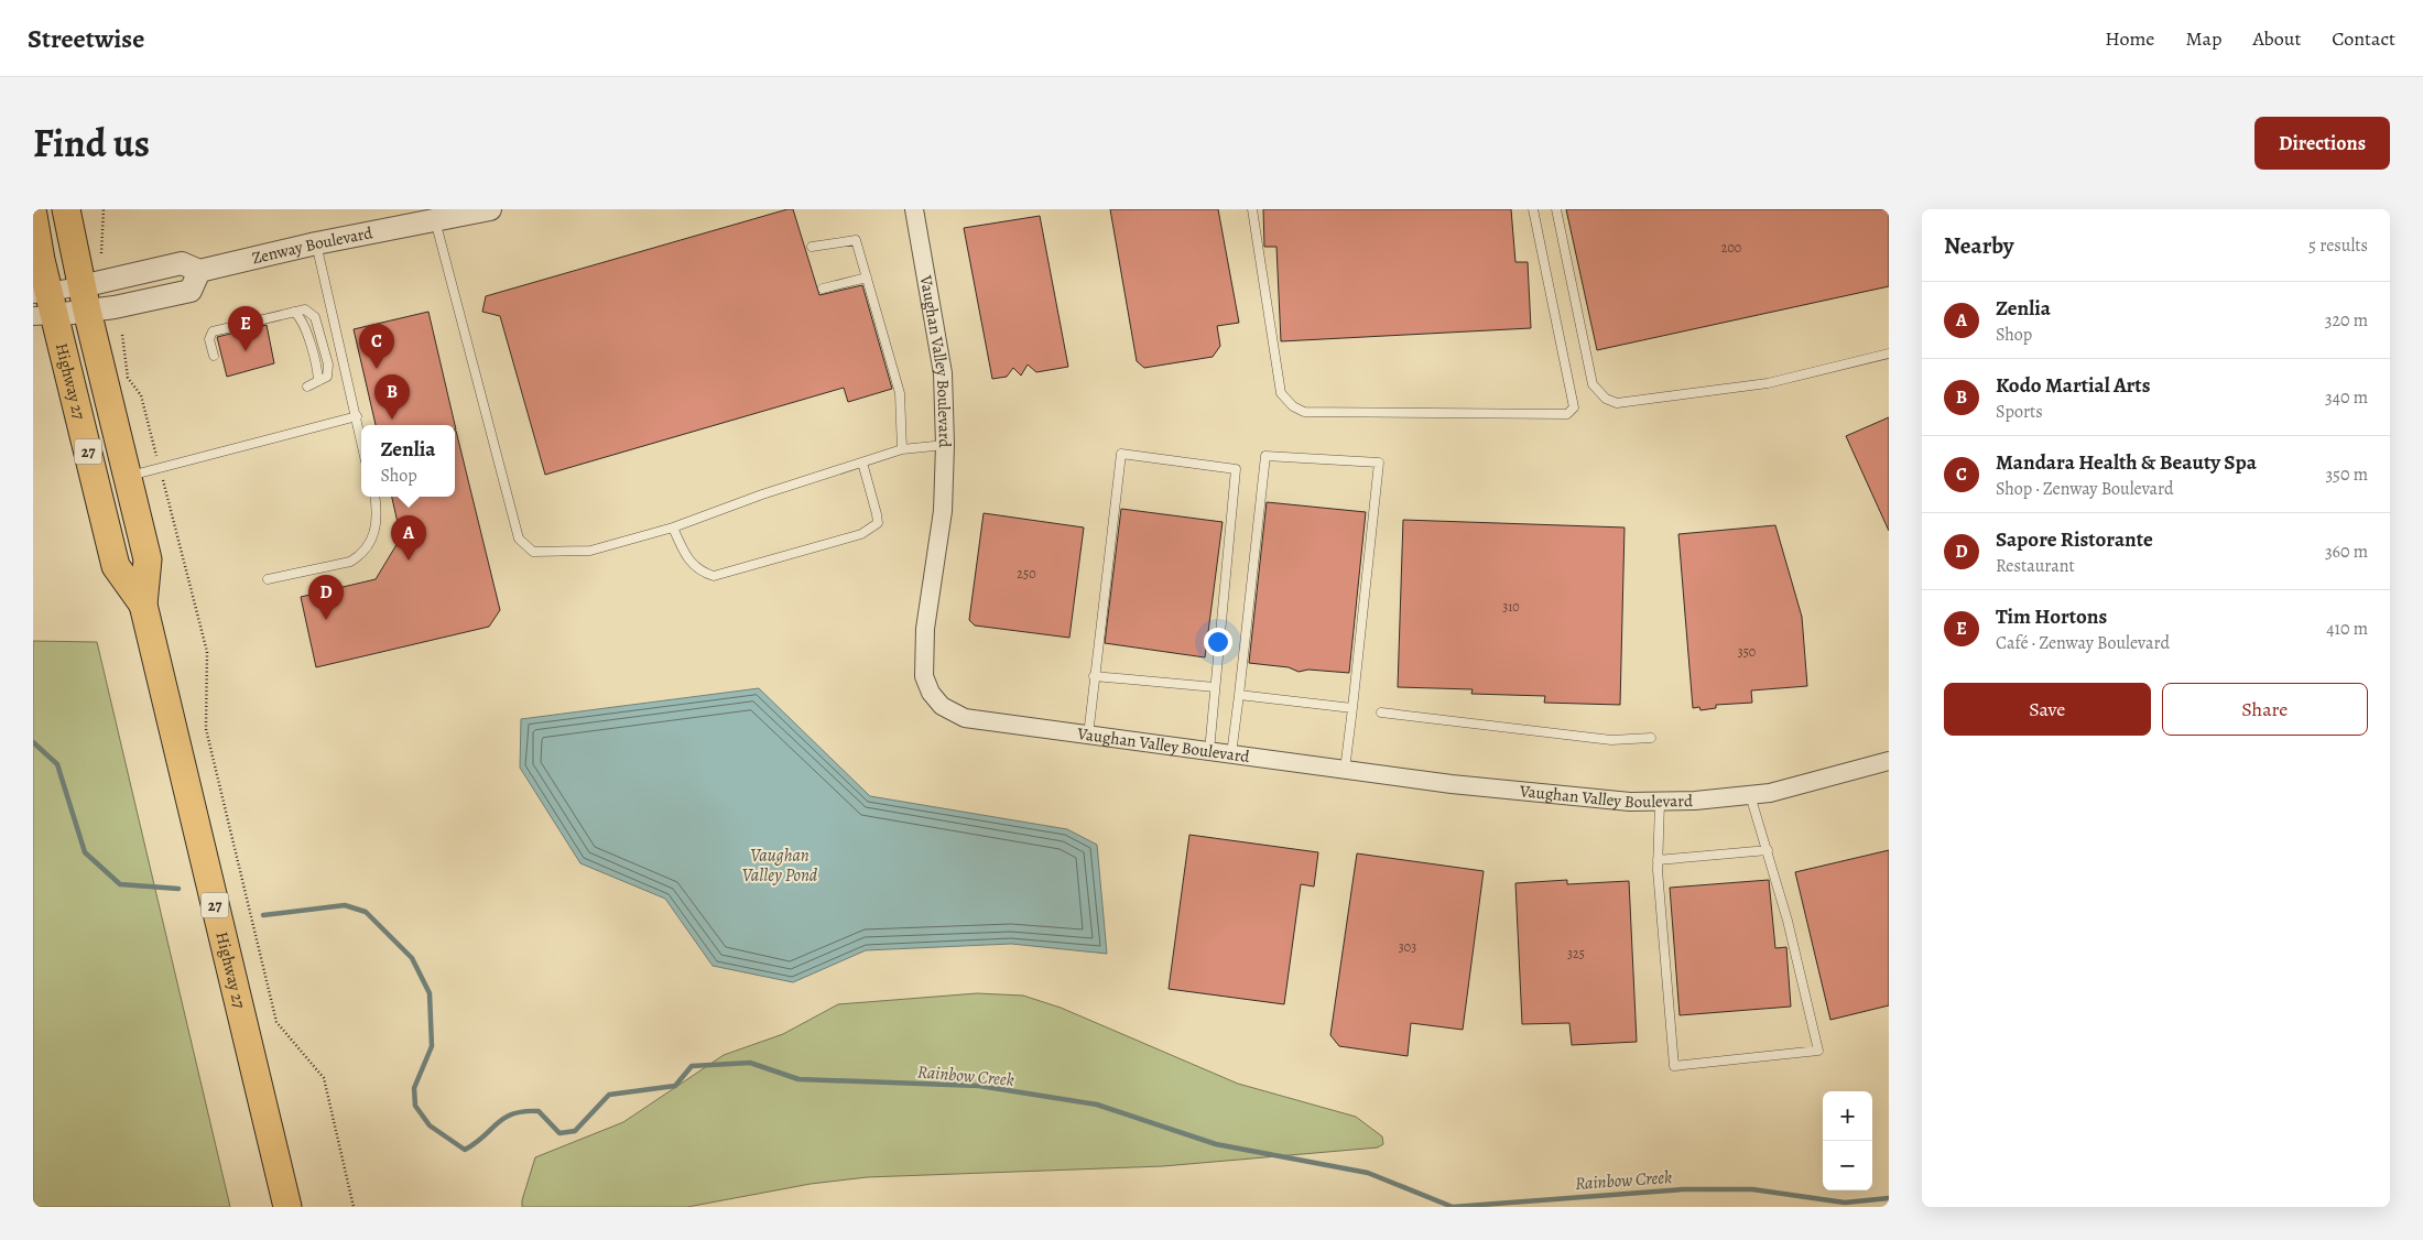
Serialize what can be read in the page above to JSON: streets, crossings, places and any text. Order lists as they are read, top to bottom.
{
  "streets": {
    "main road": ["Highway 27", "27"],
    "street": ["Zenway Boulevard", "Vaughan Valley Boulevard"]
  },
  "crossings": [
    ["Zenway Boulevard", "Highway 27"]
  ],
  "water": ["Vaughan Valley Pond", "Rainbow Creek"],
  "house_numbers": [
    "200",
    "250",
    "310",
    "350",
    "303",
    "325"
  ],
  "page": {
    "header": "Streetwise",
    "nav": [
      "Home",
      "Map",
      "About",
      "Contact"
    ],
    "title": "Find us",
    "buttons": [
      "Directions",
      ["Save", "Share"]
    ],
    "heading": ["Nearby", "5 results"],
    "list": [
      {
        "mark": "A",
        "name": "Zenlia",
        "note": "Shop",
        "value": "320 m"
      },
      {
        "mark": "B",
        "name": "Kodo Martial Arts",
        "note": "Sports",
        "value": "340 m"
      },
      {
        "mark": "C",
        "name": "Mandara Health & Beauty Spa",
        "note": "Shop · Zenway Boulevard",
        "value": "350 m"
      },
      {
        "mark": "D",
        "name": "Sapore Ristorante",
        "note": "Restaurant",
        "value": "360 m"
      },
      {
        "mark": "E",
        "name": "Tim Hortons",
        "note": "Café · Zenway Boulevard",
        "value": "410 m"
      }
    ],
    "pins": [
      "E",
      "C",
      "B",
      "A",
      "D"
    ],
    "popup": ["Zenlia", "Shop"],
    "map_buttons": ["+", "−"]
  }
}
